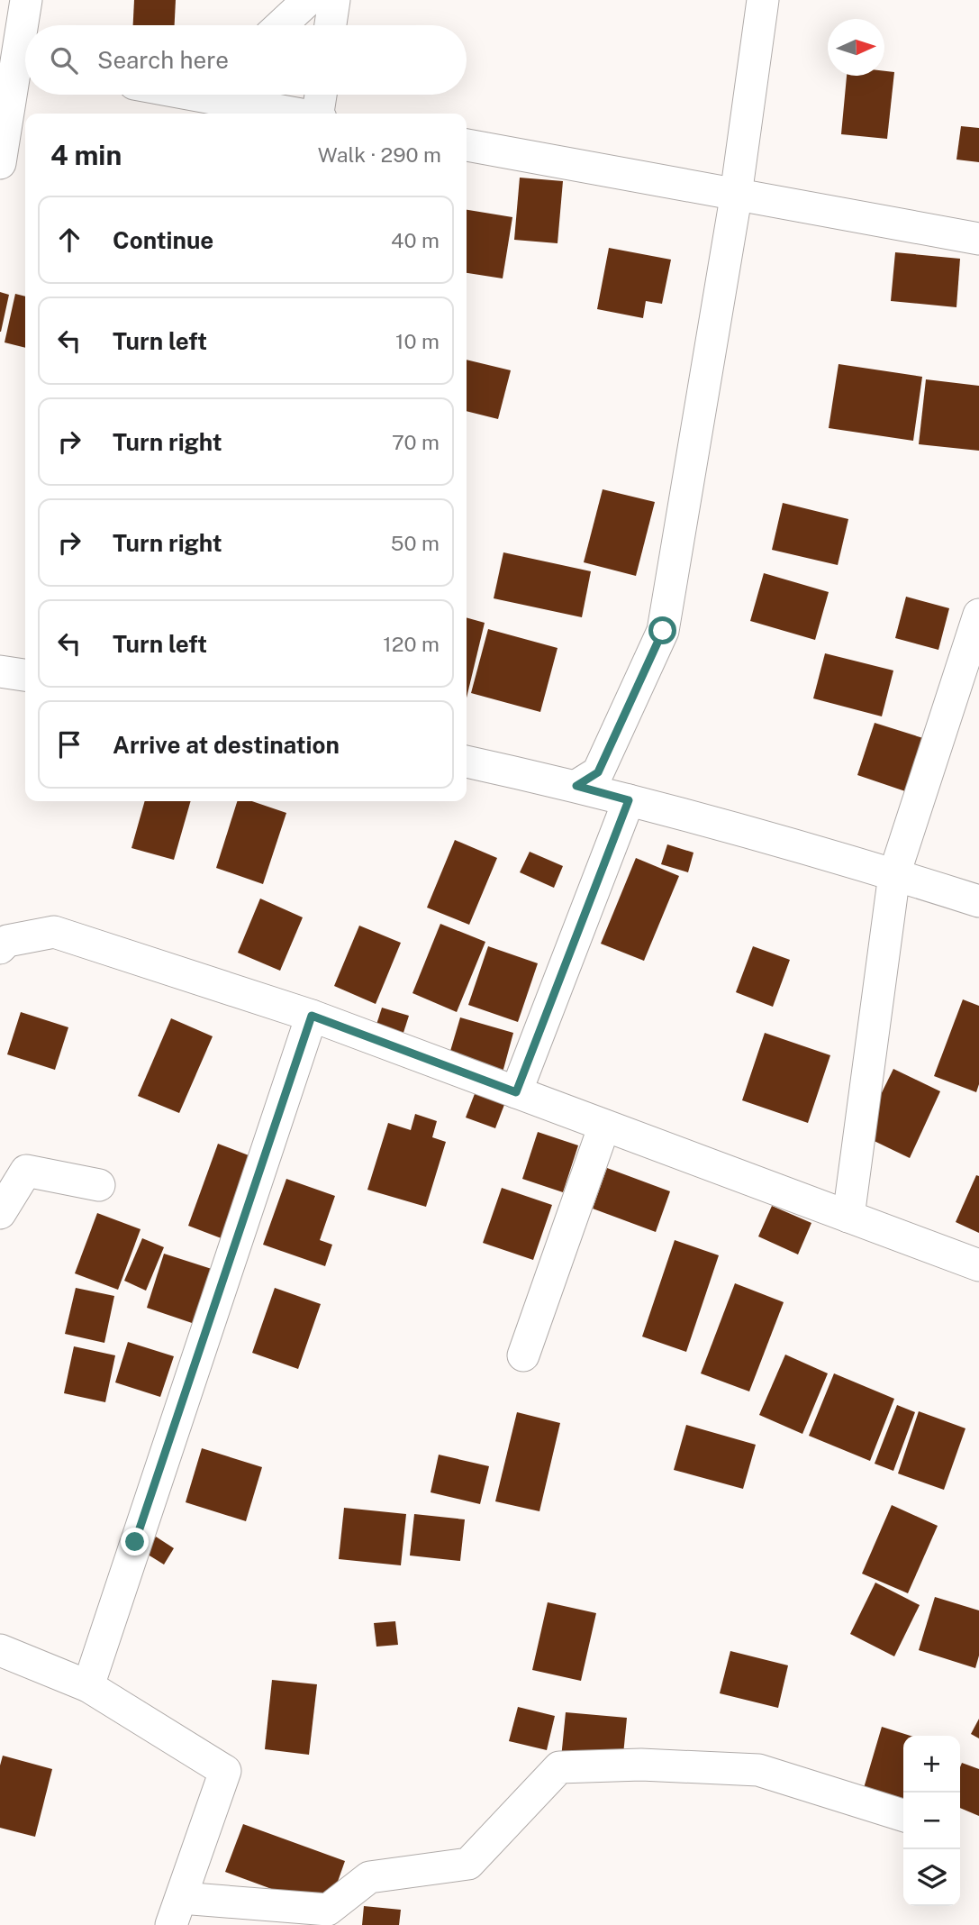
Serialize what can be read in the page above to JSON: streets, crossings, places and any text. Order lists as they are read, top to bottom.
{
  "north": "right",
  "page": {
    "search": "Search here",
    "heading": ["4 min", "Walk · 290 m"],
    "list": [
      ["Continue", "40 m"],
      ["Turn left", "10 m"],
      ["Turn right", "70 m"],
      ["Turn right", "50 m"],
      ["Turn left", "120 m"],
      "Arrive at destination"
    ],
    "map_buttons": ["+", "−"]
  }
}
